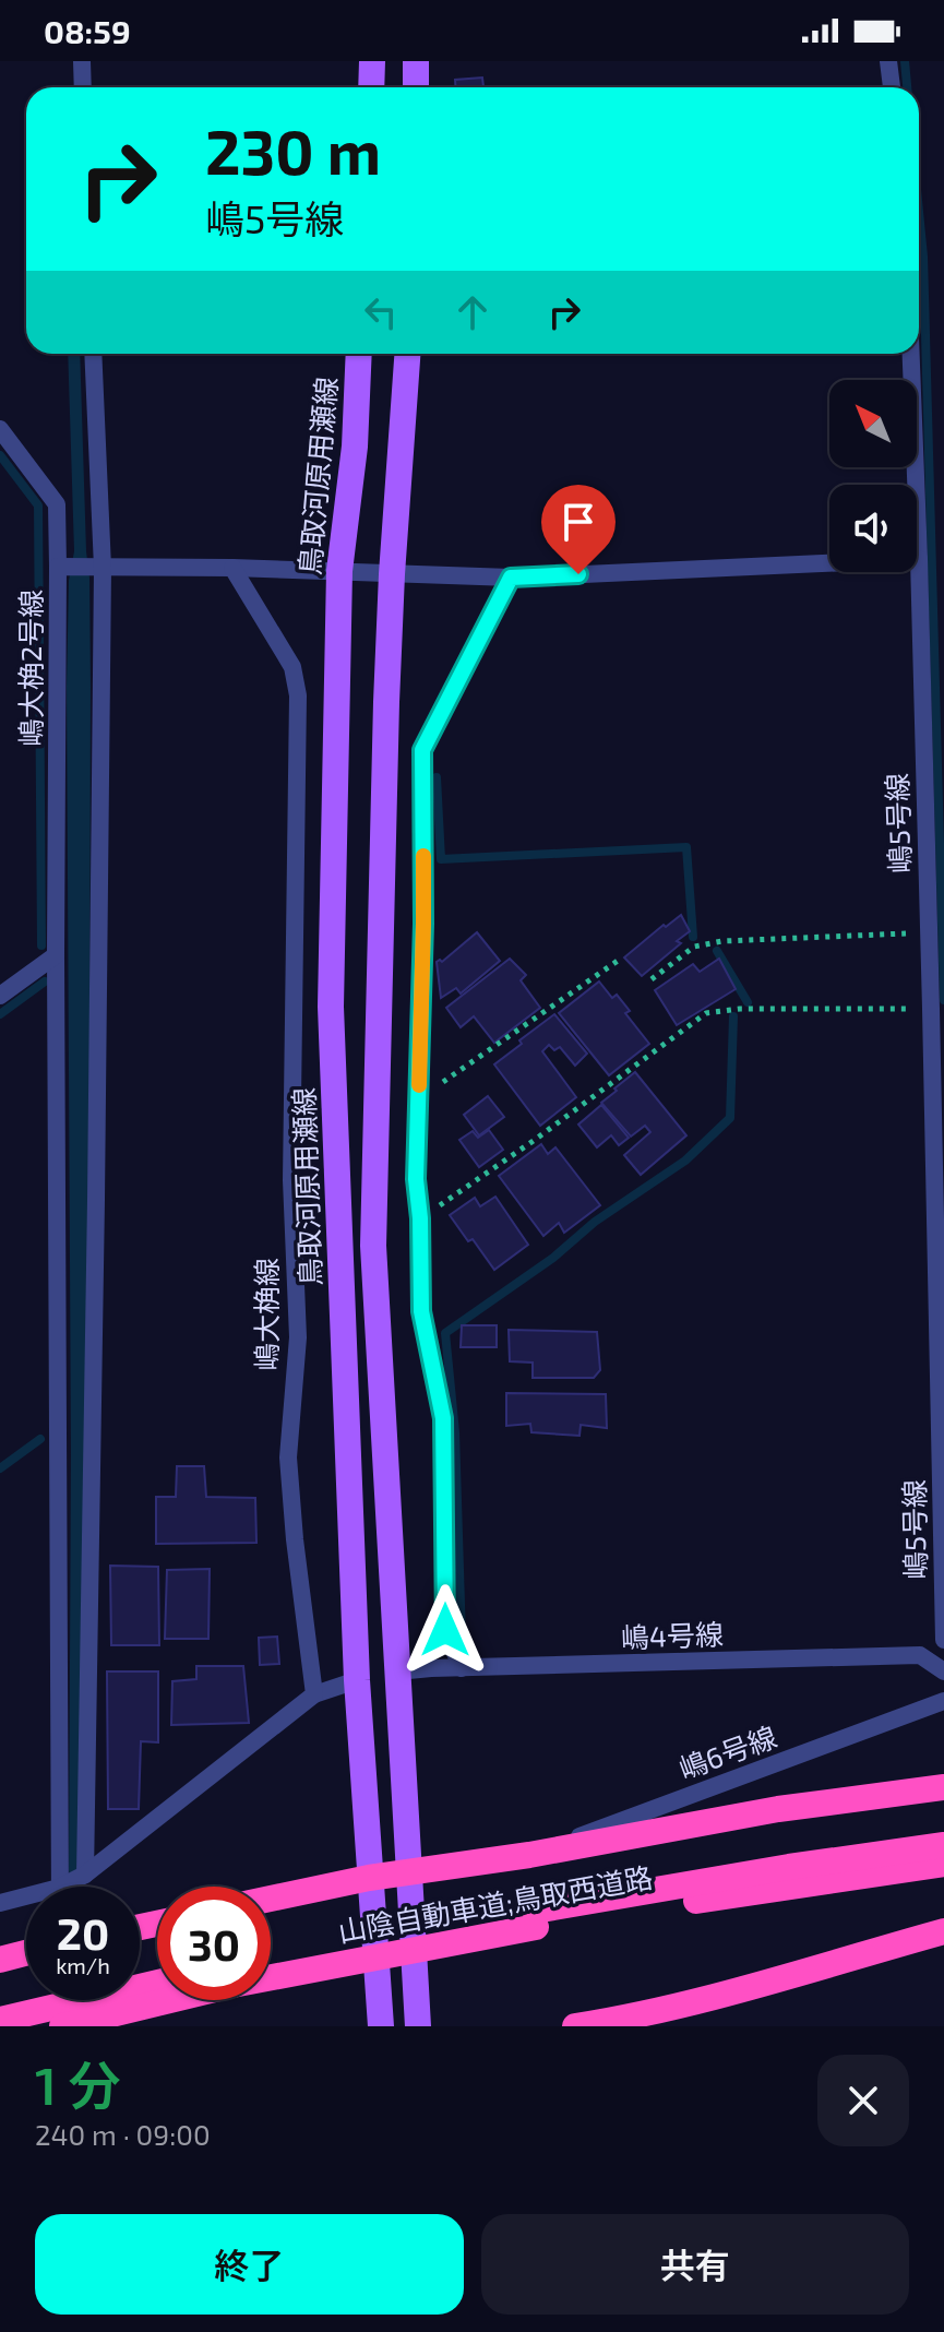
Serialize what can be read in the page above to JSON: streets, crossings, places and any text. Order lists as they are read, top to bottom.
{
  "streets": {
    "highway": ["山陰自動車道;鳥取西道路"],
    "main road": ["鳥取河原用瀬線"],
    "street": [
      "嶋大桷2号線",
      "嶋5号線",
      "嶋大桷線",
      "嶋4号線",
      "嶋6号線"
    ]
  },
  "crossings": [
    ["鳥取河原用瀬線", "嶋大桷2号線"],
    ["嶋大桷2号線", "嶋大桷線"]
  ],
  "north": "top left",
  "page": {
    "status": "08:59",
    "turn": ["230 m", "嶋5号線"],
    "speed": "20 km/h",
    "limit": "30",
    "heading": ["1 分", "240 m · 09:00"],
    "buttons": ["終了", "共有"]
  }
}
